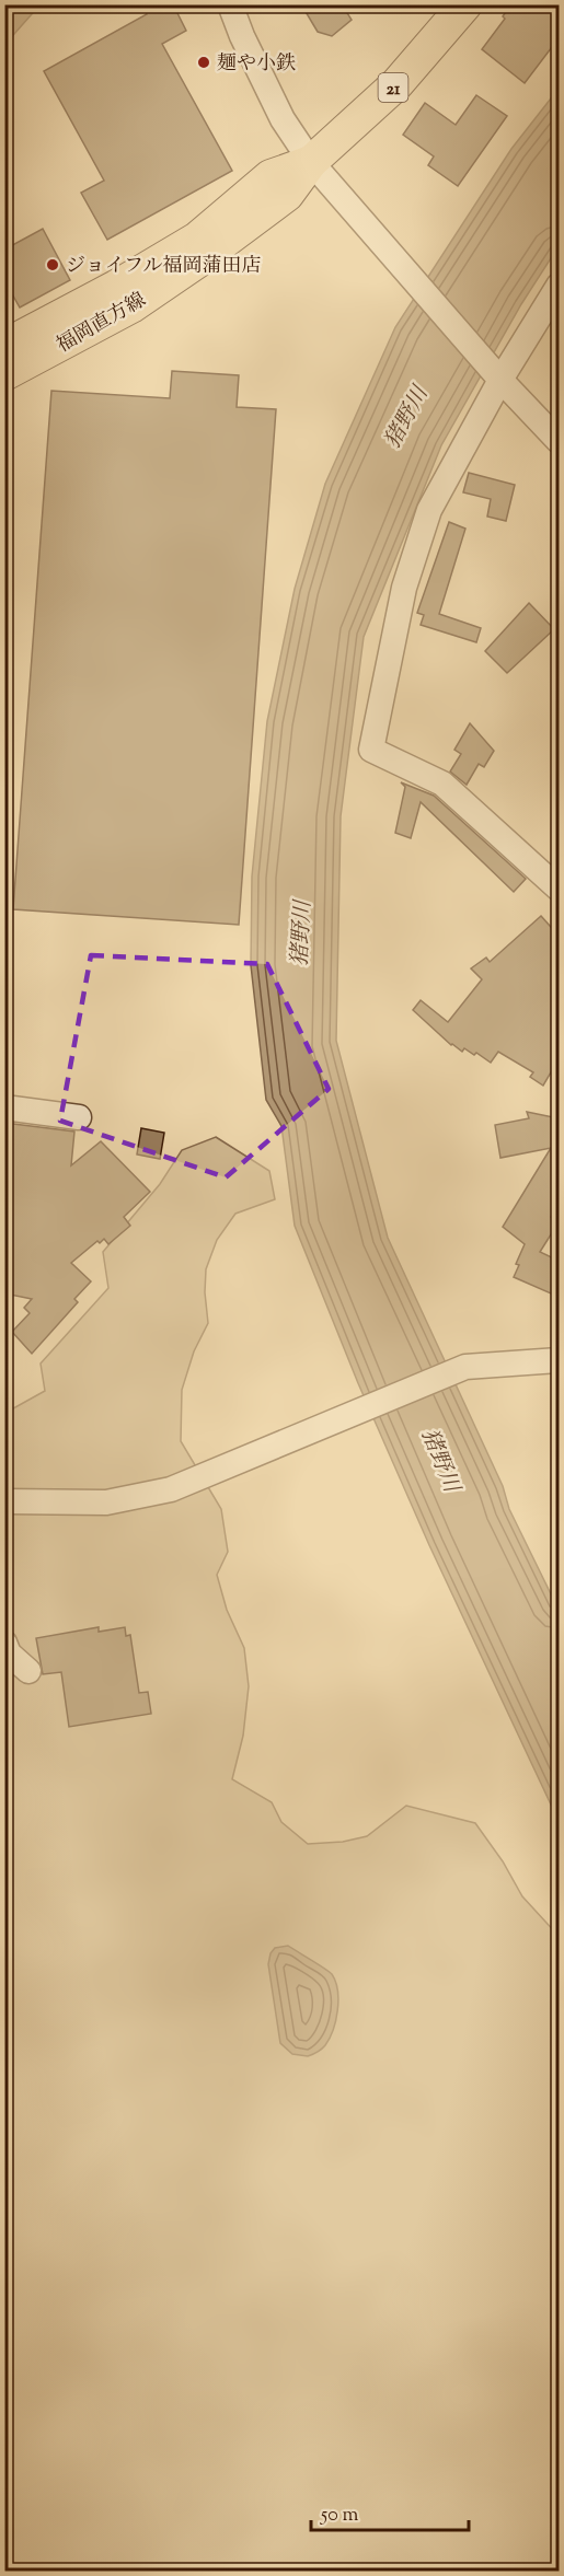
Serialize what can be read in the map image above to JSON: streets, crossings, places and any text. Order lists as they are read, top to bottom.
{
  "streets": {
    "main road": ["21", "福岡直方線"]
  },
  "water": ["猪野川"],
  "places": ["麺や小鉄", "ジョイフル福岡蒲田店"],
  "scale_bar": "50 m"
}
